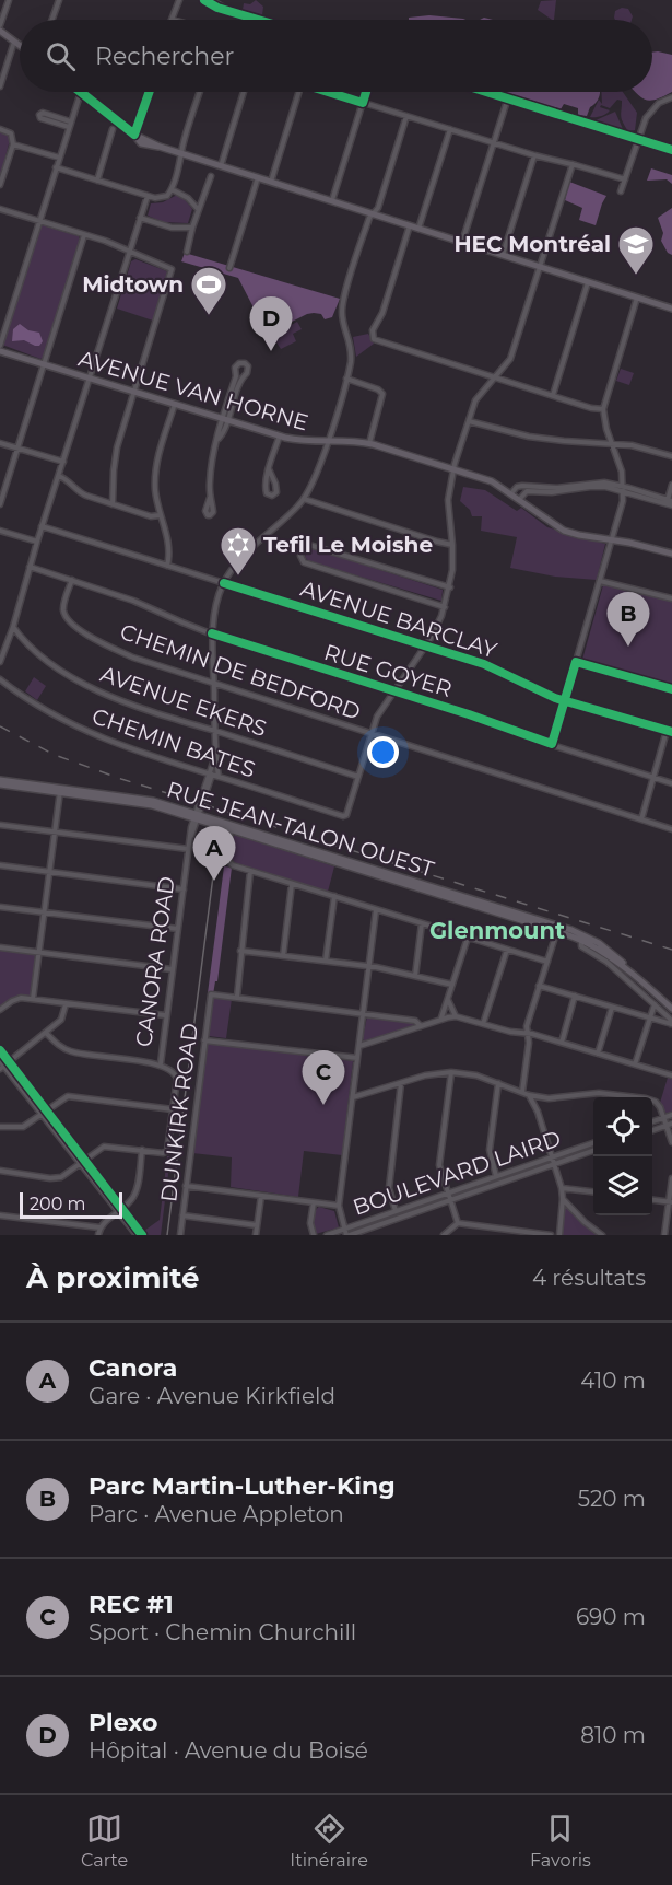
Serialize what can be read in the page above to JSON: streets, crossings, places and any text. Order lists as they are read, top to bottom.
{
  "streets": {
    "main road": ["AVENUE VAN HORNE", "RUE JEAN-TALON OUEST"],
    "street": [
      "AVENUE BARCLAY",
      "RUE GOYER",
      "CHEMIN DE BEDFORD",
      "AVENUE EKERS",
      "CHEMIN BATES",
      "CANORA ROAD",
      "DUNKIRK ROAD",
      "BOULEVARD LAIRD"
    ]
  },
  "crossings": [
    ["RUE GOYER", "CHEMIN DE BEDFORD"],
    ["AVENUE EKERS", "CHEMIN BATES"],
    ["CHEMIN BATES", "CANORA ROAD"],
    ["RUE JEAN-TALON OUEST", "CANORA ROAD"]
  ],
  "districts": ["Glenmount"],
  "places": {
    "school or university": ["HEC Montréal"],
    "sports": ["Midtown"],
    "synagogue": ["Tefil Le Moishe"]
  },
  "scale_bar": "200 m",
  "page": {
    "search": "Rechercher",
    "pins": [
      "D",
      "B",
      "A",
      "C"
    ],
    "scale": "200 m",
    "heading": ["À proximité", "4 résultats"],
    "list": [
      {
        "mark": "A",
        "name": "Canora",
        "note": "Gare · Avenue Kirkfield",
        "value": "410 m"
      },
      {
        "mark": "B",
        "name": "Parc Martin-Luther-King",
        "note": "Parc · Avenue Appleton",
        "value": "520 m"
      },
      {
        "mark": "C",
        "name": "REC #1",
        "note": "Sport · Chemin Churchill",
        "value": "690 m"
      },
      {
        "mark": "D",
        "name": "Plexo",
        "note": "Hôpital · Avenue du Boisé",
        "value": "810 m"
      }
    ],
    "nav": ["Carte", "Itinéraire", "Favoris"]
  }
}
